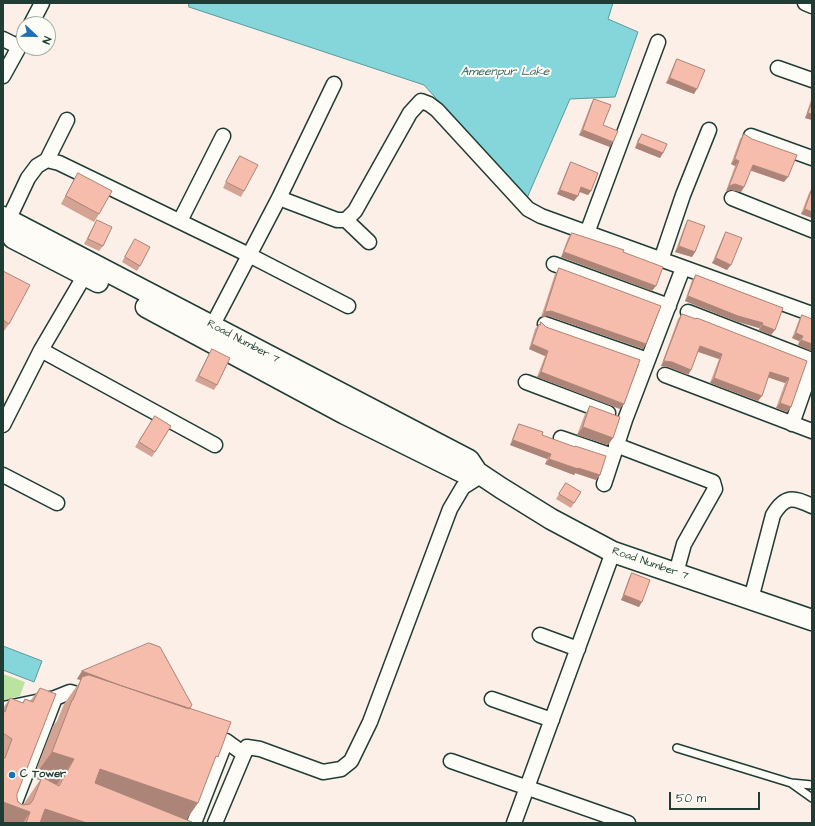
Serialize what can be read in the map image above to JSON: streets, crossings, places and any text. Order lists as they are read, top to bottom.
{
  "streets": {
    "street": ["Road Number 7"]
  },
  "water": ["Ameenpur Lake"],
  "places": ["C Tower"],
  "scale_bar": "50 m",
  "north": "right"
}
